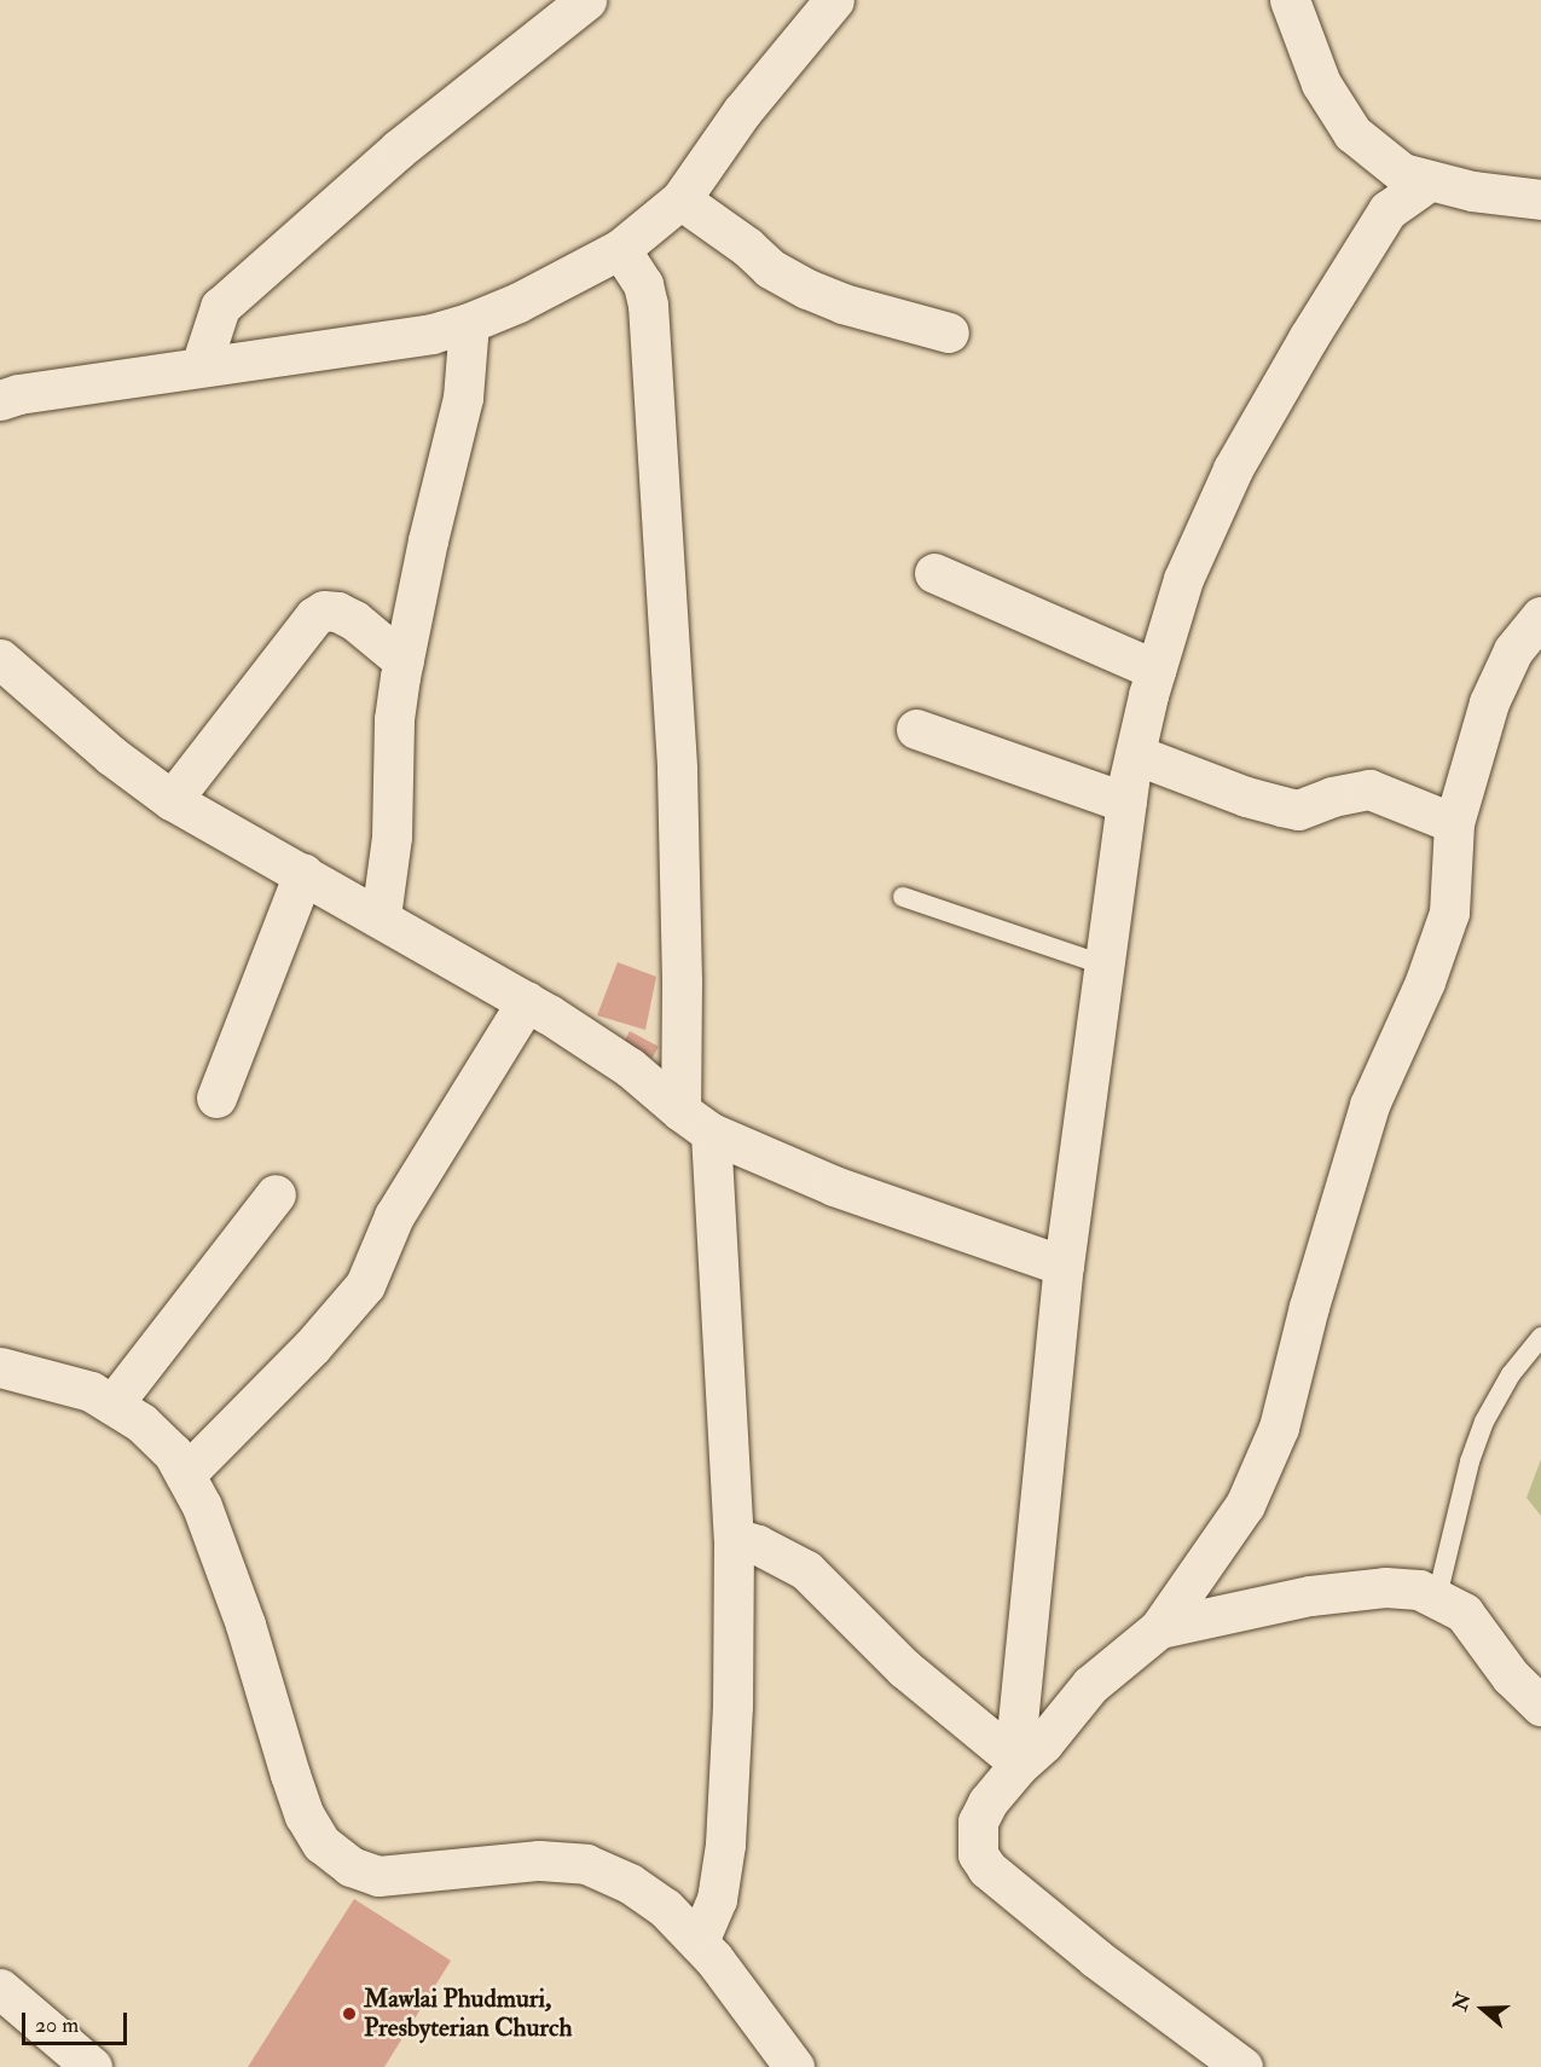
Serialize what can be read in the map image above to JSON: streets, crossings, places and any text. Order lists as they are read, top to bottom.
{
  "places": ["Mawlai Phudmuri, Presbyterian Church"],
  "scale_bar": "20 m",
  "north": "left"
}
